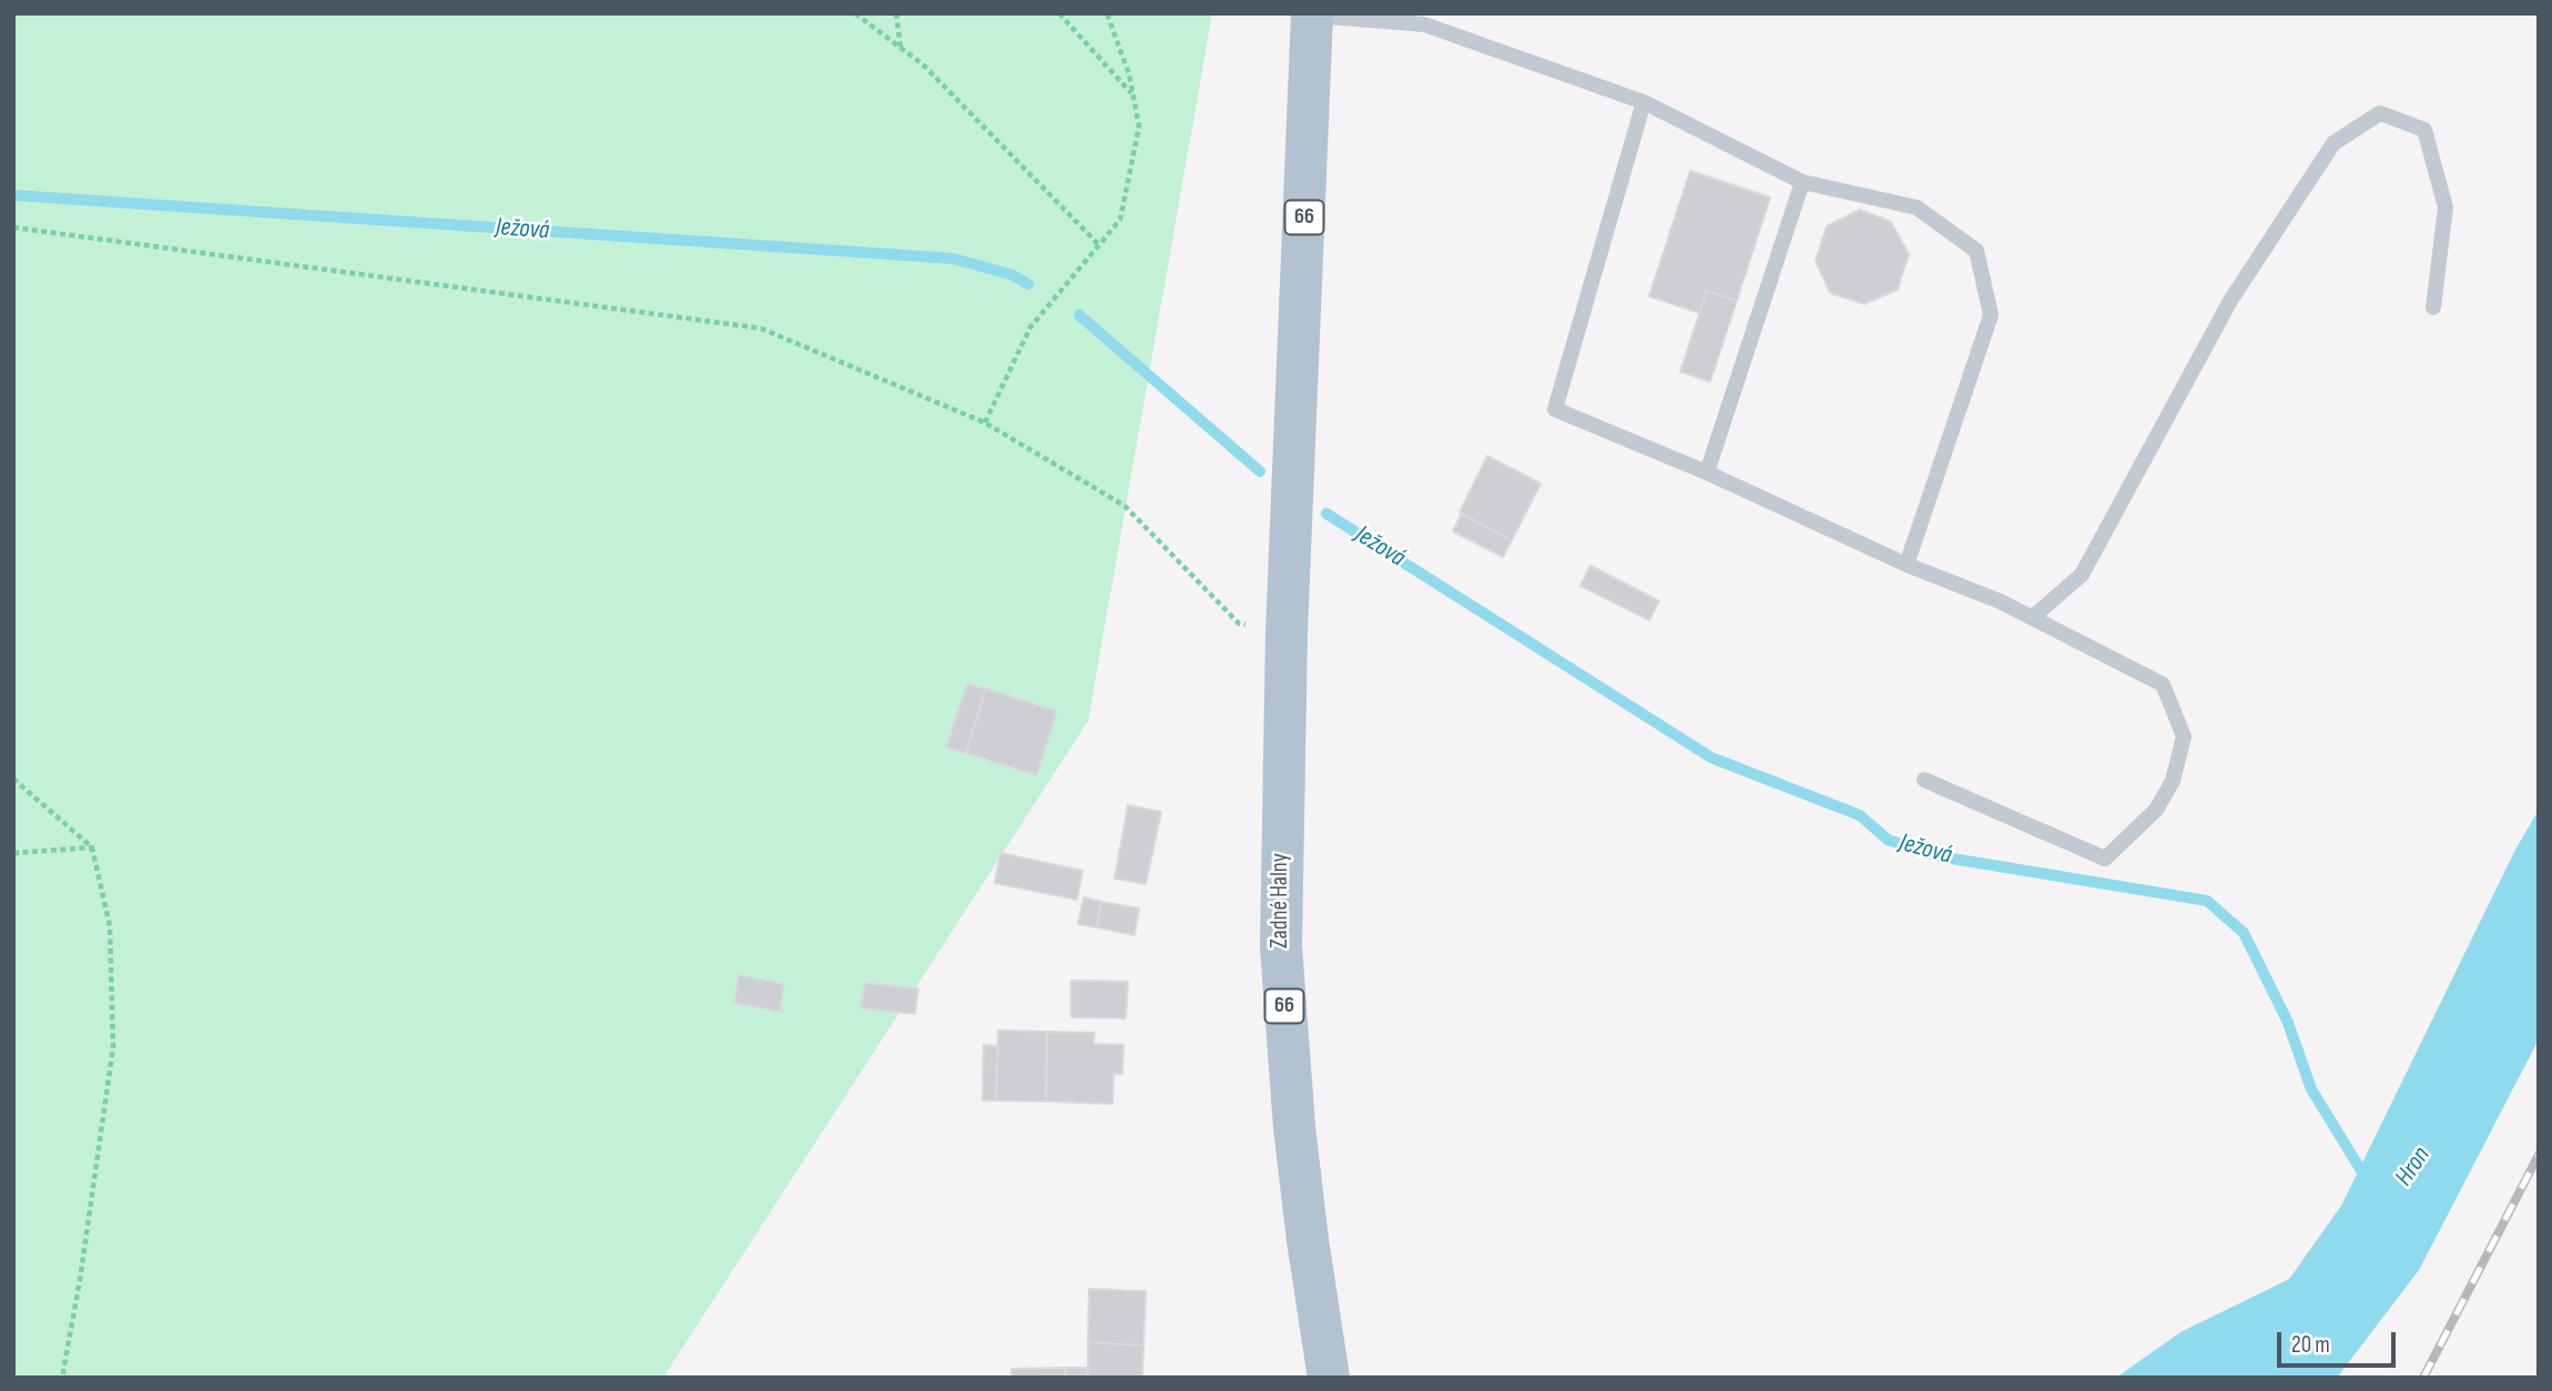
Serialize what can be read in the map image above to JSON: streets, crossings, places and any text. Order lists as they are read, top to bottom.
{
  "streets": {
    "main road": ["66", "Zadné Halny"]
  },
  "water": ["Ježová", "Hron"],
  "scale_bar": "20 m"
}
